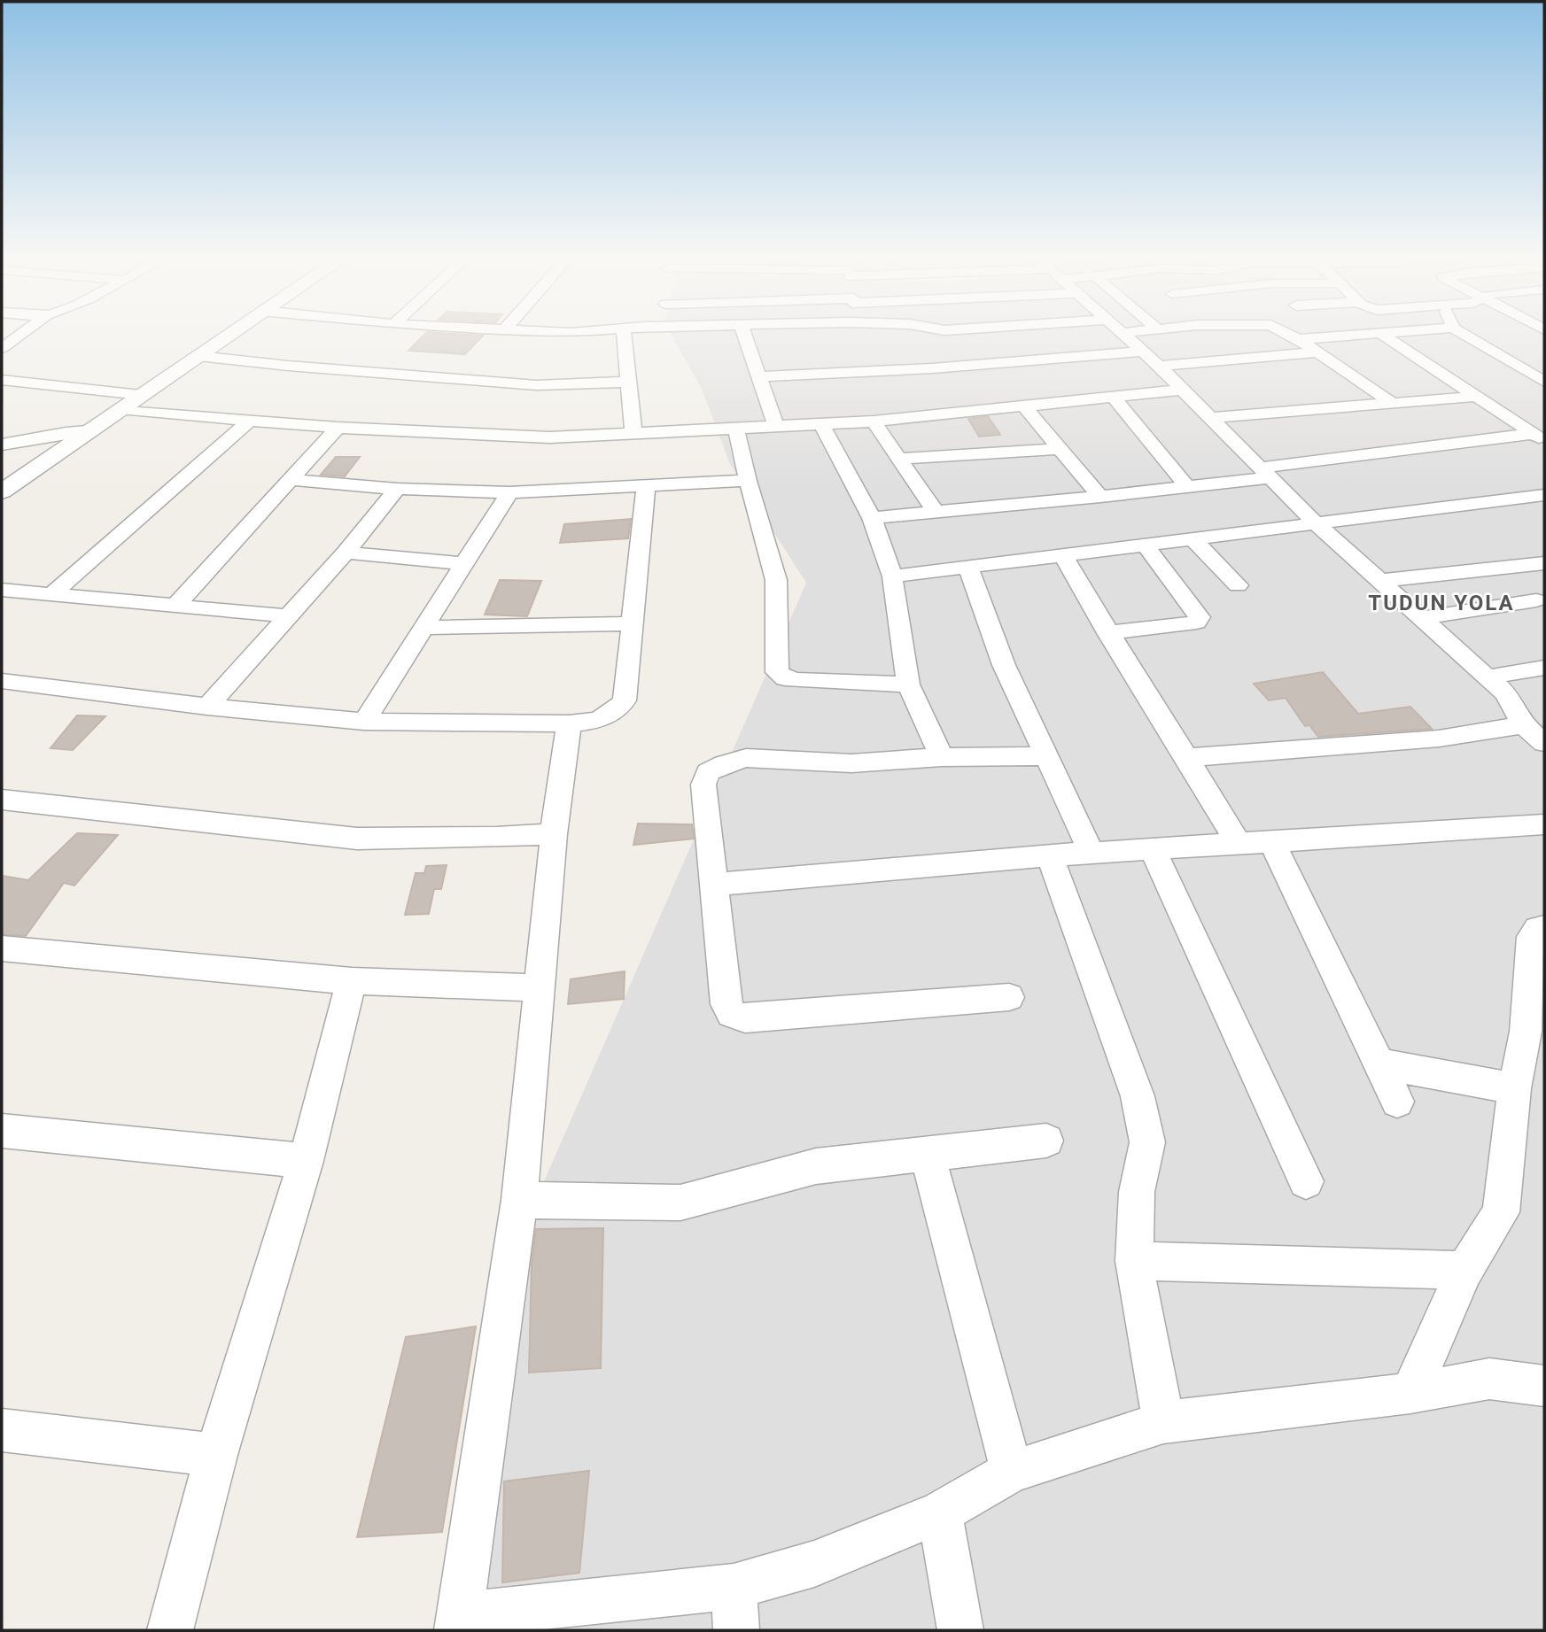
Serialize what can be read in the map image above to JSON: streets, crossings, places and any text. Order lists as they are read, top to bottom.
{
  "districts": ["TUDUN YOLA"]
}
